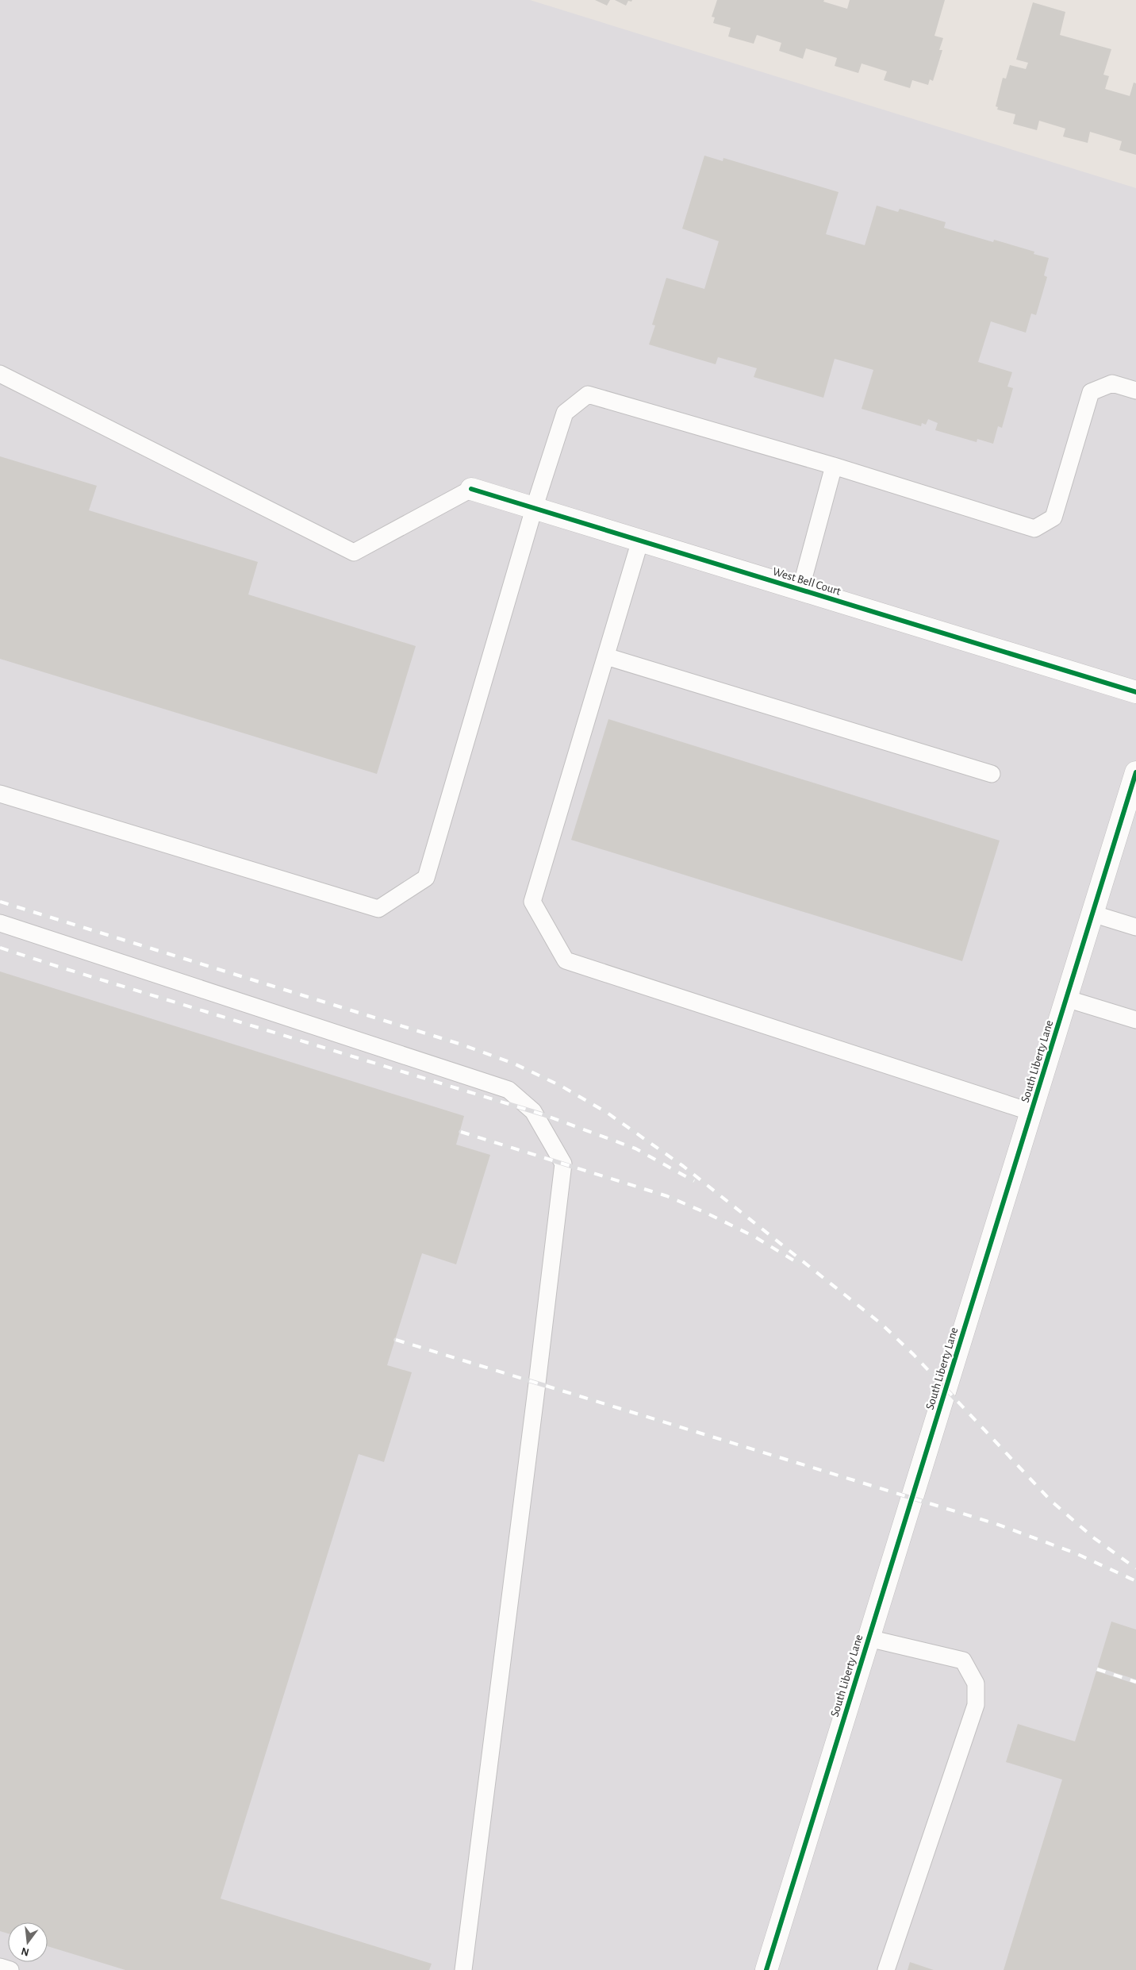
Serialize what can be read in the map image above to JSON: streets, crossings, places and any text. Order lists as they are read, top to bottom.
{
  "streets": {
    "street": ["West Bell Court", "South Liberty Lane"]
  },
  "north": "bottom"
}
